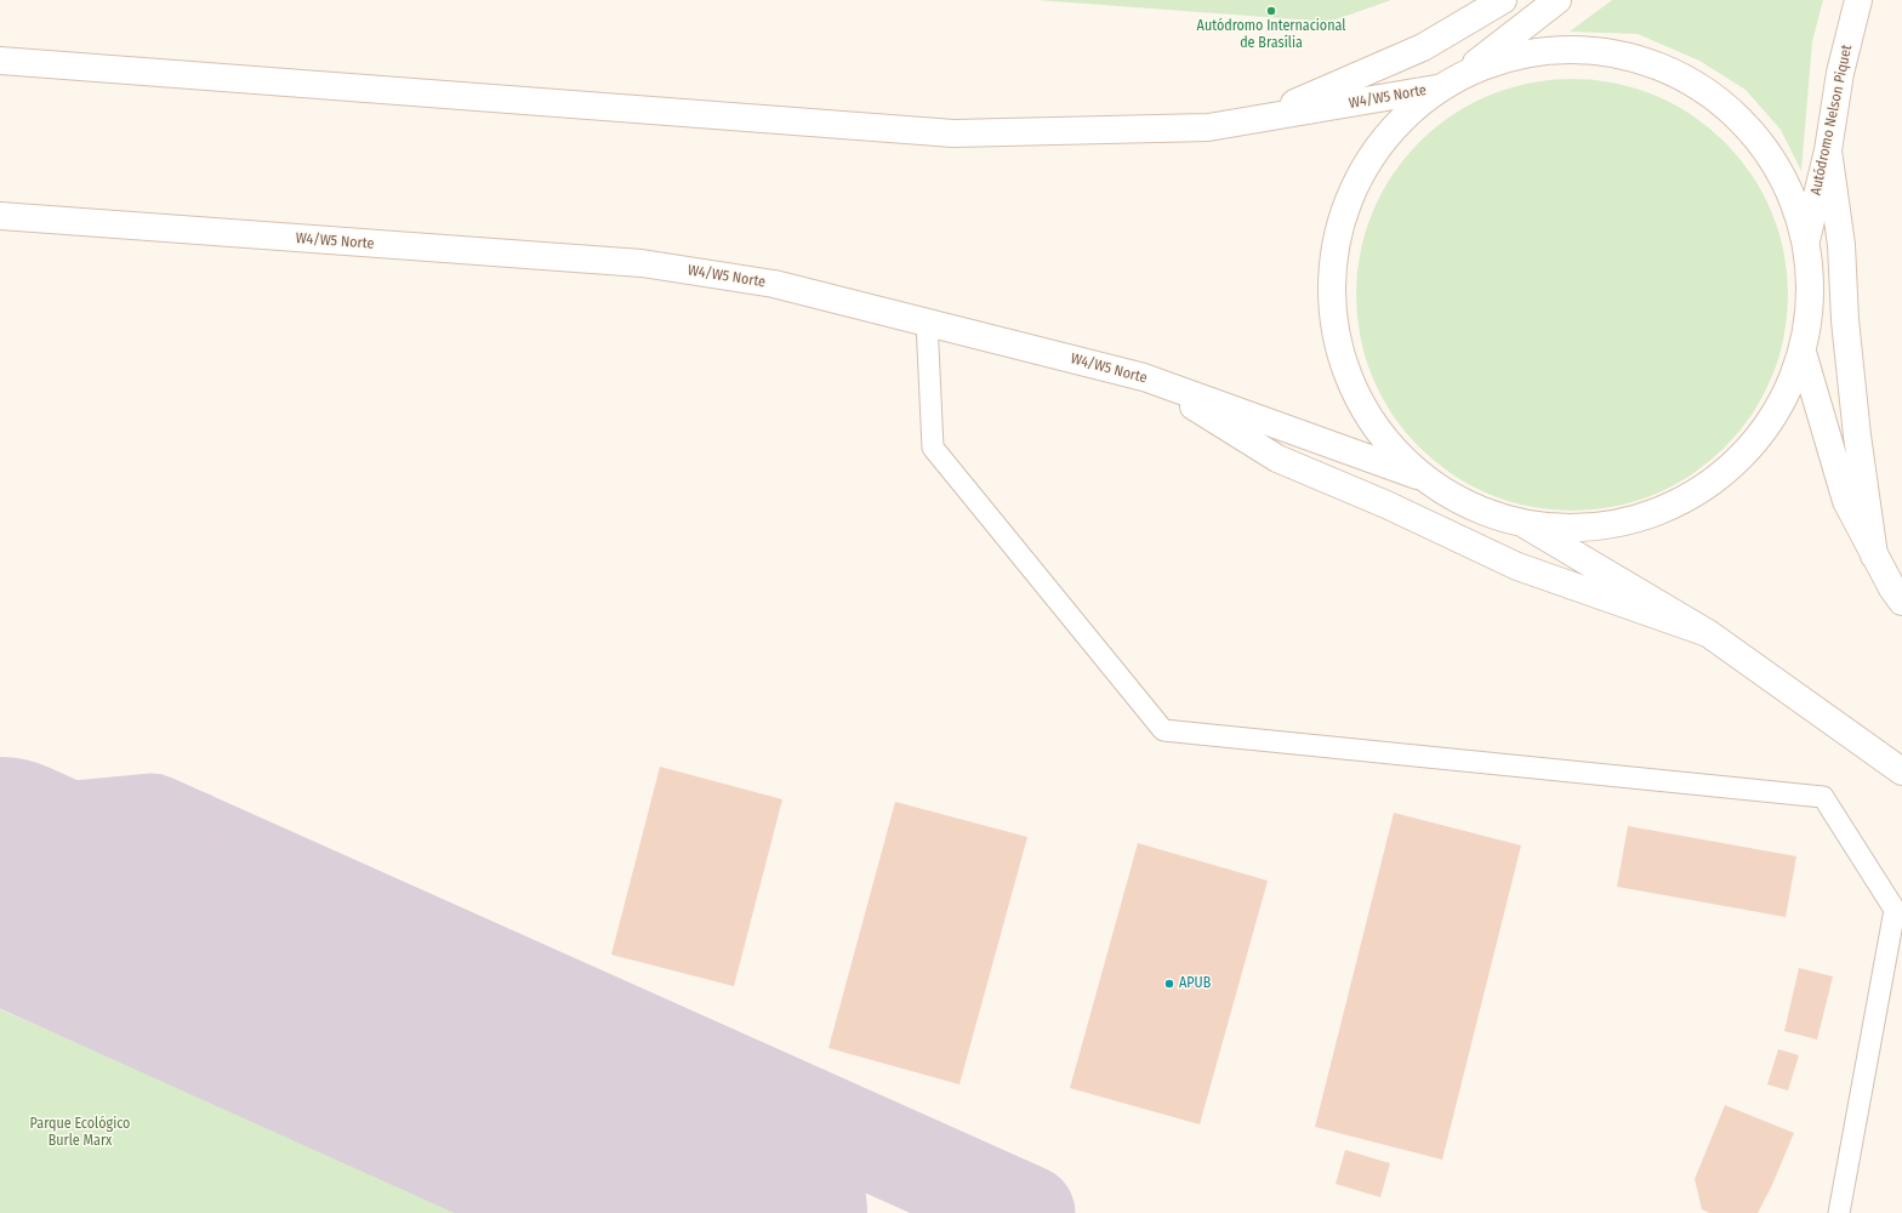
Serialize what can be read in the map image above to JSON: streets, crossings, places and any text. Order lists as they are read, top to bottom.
{
  "streets": {
    "main road": ["W4/W5 Norte", "Autódromo Nelson Piquet"]
  },
  "parks": ["Parque Ecológico Burle Marx"],
  "places": ["Autódromo Internacional de Brasília", "APUB"]
}
